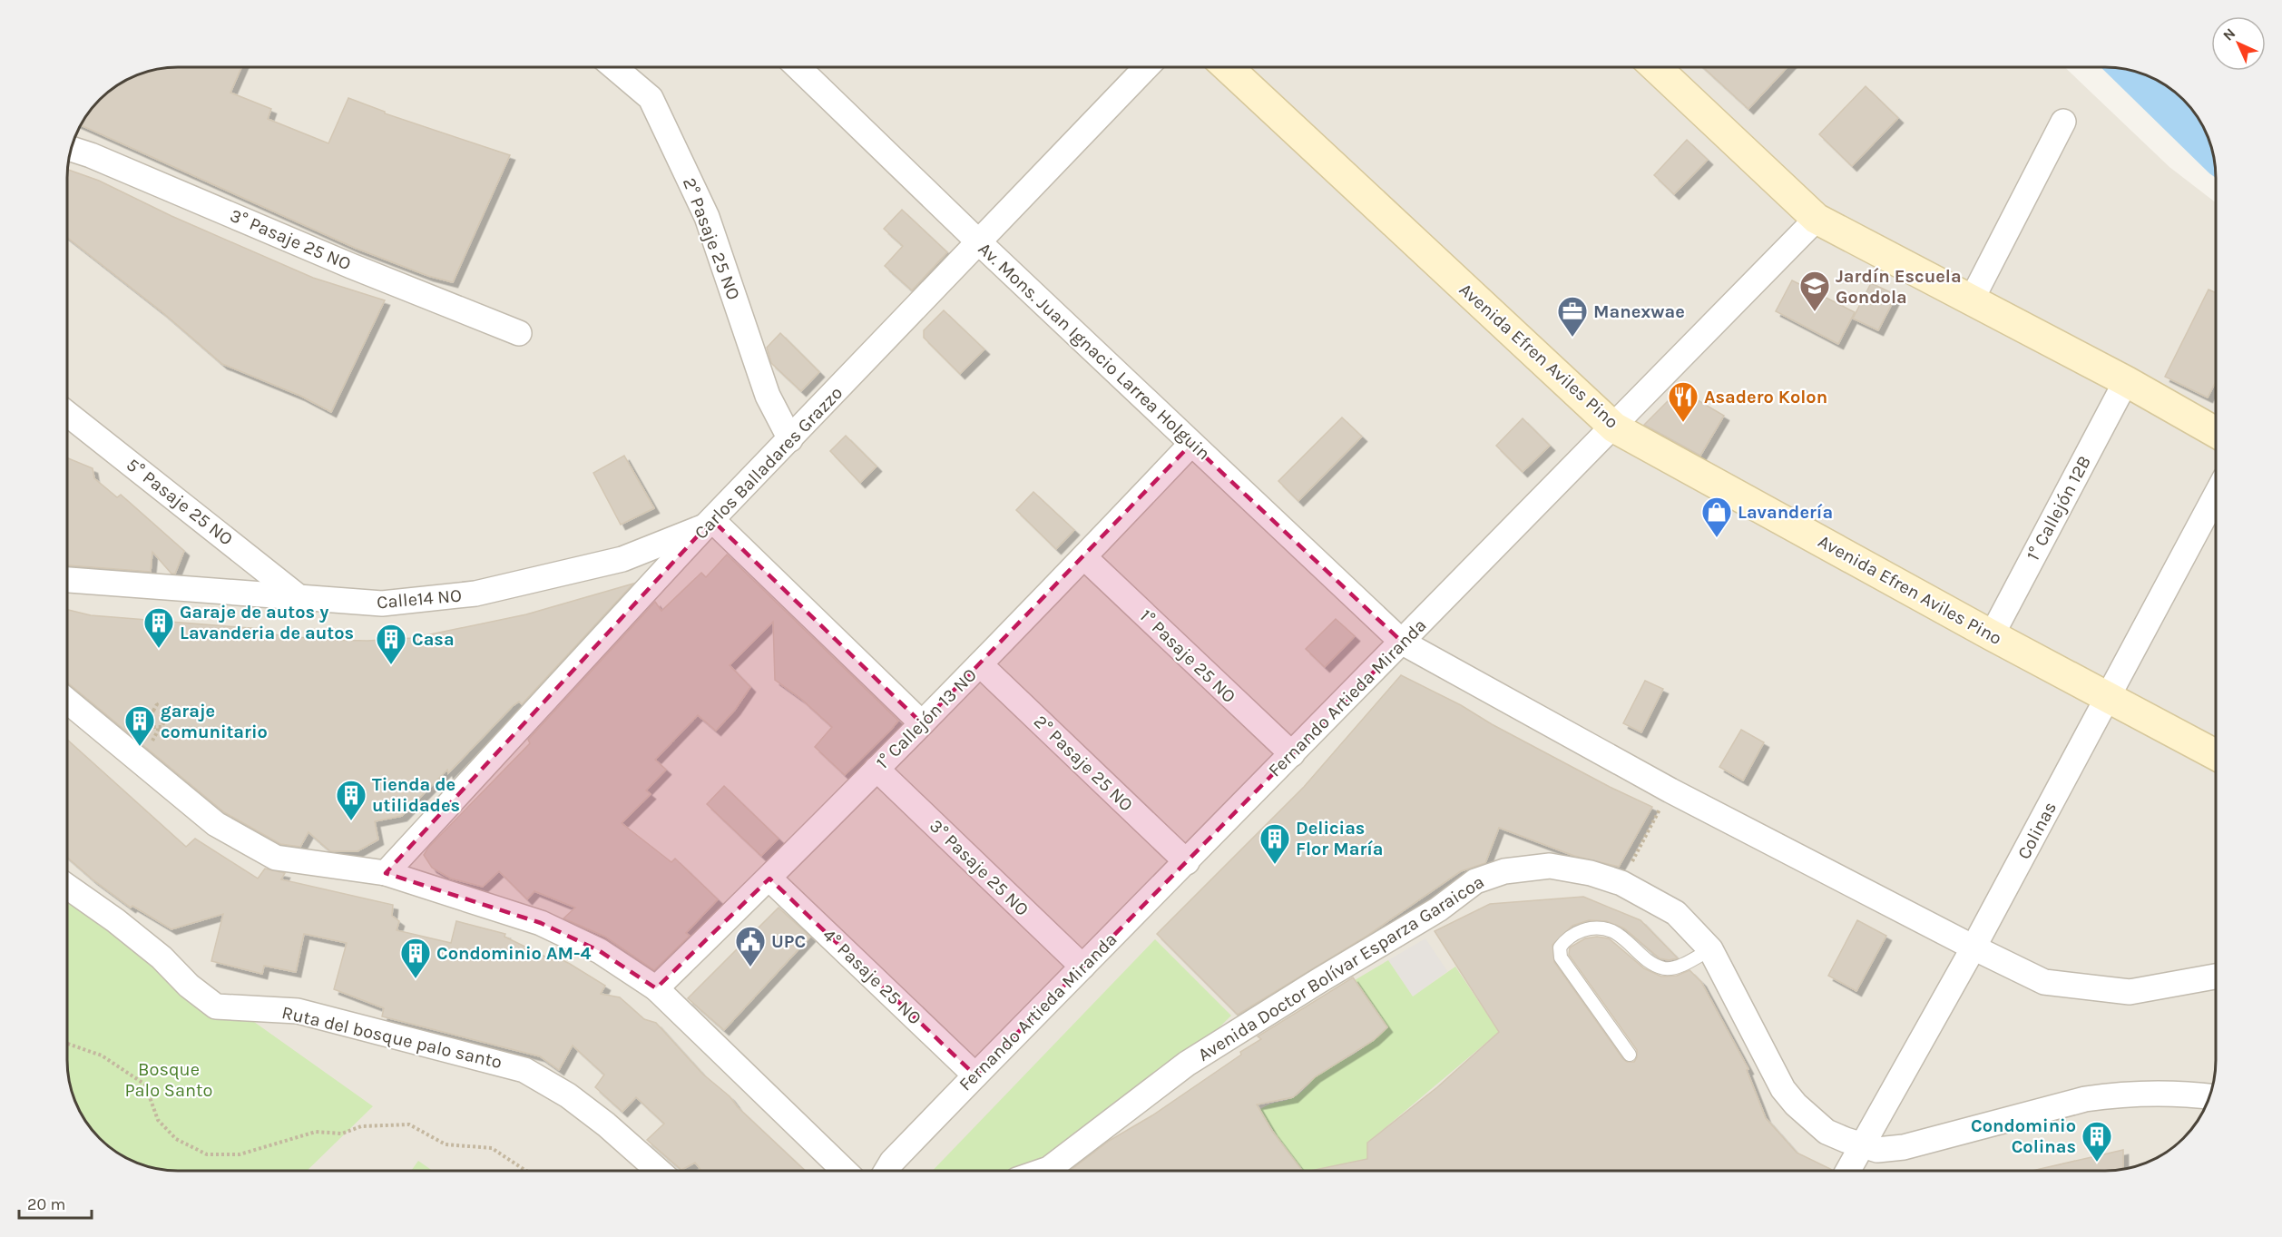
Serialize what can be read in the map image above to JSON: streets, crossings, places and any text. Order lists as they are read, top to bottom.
{
  "streets": {
    "street": [
      "2° Pasaje 25 NO",
      "3° Pasaje 25 NO",
      "Av. Mons. Juan Ignacio Larrea Holguin",
      "Avenida Efren Aviles Pino",
      "Carlos Balladares Grazzo",
      "5° Pasaje 25 NO",
      "1° Callejón 12B",
      "Calle14 NO",
      "1° Pasaje 25 NO",
      "Fernando Artieda Miranda",
      "1° Callejón 13 NO",
      "Colinas",
      "Avenida Doctor Bolívar Esparza Garaicoa",
      "4° Pasaje 25 NO",
      "Ruta del bosque palo santo"
    ]
  },
  "crossings": [
    ["2° Pasaje 25 NO", "Carlos Balladares Grazzo"],
    ["2° Pasaje 25 NO", "Fernando Artieda Miranda"],
    ["2° Pasaje 25 NO", "1° Callejón 13 NO"],
    ["3° Pasaje 25 NO", "Fernando Artieda Miranda"],
    ["3° Pasaje 25 NO", "1° Callejón 13 NO"],
    ["Av. Mons. Juan Ignacio Larrea Holguin", "Carlos Balladares Grazzo"],
    ["Av. Mons. Juan Ignacio Larrea Holguin", "Fernando Artieda Miranda"],
    ["Av. Mons. Juan Ignacio Larrea Holguin", "1° Callejón 13 NO"],
    ["Av. Mons. Juan Ignacio Larrea Holguin", "Colinas"],
    ["Avenida Efren Aviles Pino", "1° Callejón 12B"],
    ["Avenida Efren Aviles Pino", "Fernando Artieda Miranda"],
    ["Avenida Efren Aviles Pino", "Colinas"],
    ["Carlos Balladares Grazzo", "Calle14 NO"],
    ["5° Pasaje 25 NO", "Calle14 NO"],
    ["1° Pasaje 25 NO", "Fernando Artieda Miranda"],
    ["1° Pasaje 25 NO", "1° Callejón 13 NO"],
    ["Fernando Artieda Miranda", "4° Pasaje 25 NO"],
    ["1° Callejón 13 NO", "4° Pasaje 25 NO"],
    ["Colinas", "Avenida Doctor Bolívar Esparza Garaicoa"]
  ],
  "parks": ["Bosque Palo Santo"],
  "places": {
    "school or university": ["Jardín Escuela Gondola"],
    "office": ["Manexwae"],
    "restaurant": ["Asadero Kolon"],
    "shop": ["Lavandería"],
    "building": [
      "Garaje de autos y Lavanderia de autos",
      "Casa",
      "garaje comunitario",
      "Tienda de utilidades",
      "Delicias Flor María",
      "Condominio AM-4",
      "Condominio Colinas"
    ],
    "public building": ["UPC"]
  },
  "scale_bar": "20 m",
  "north": "top left"
}
